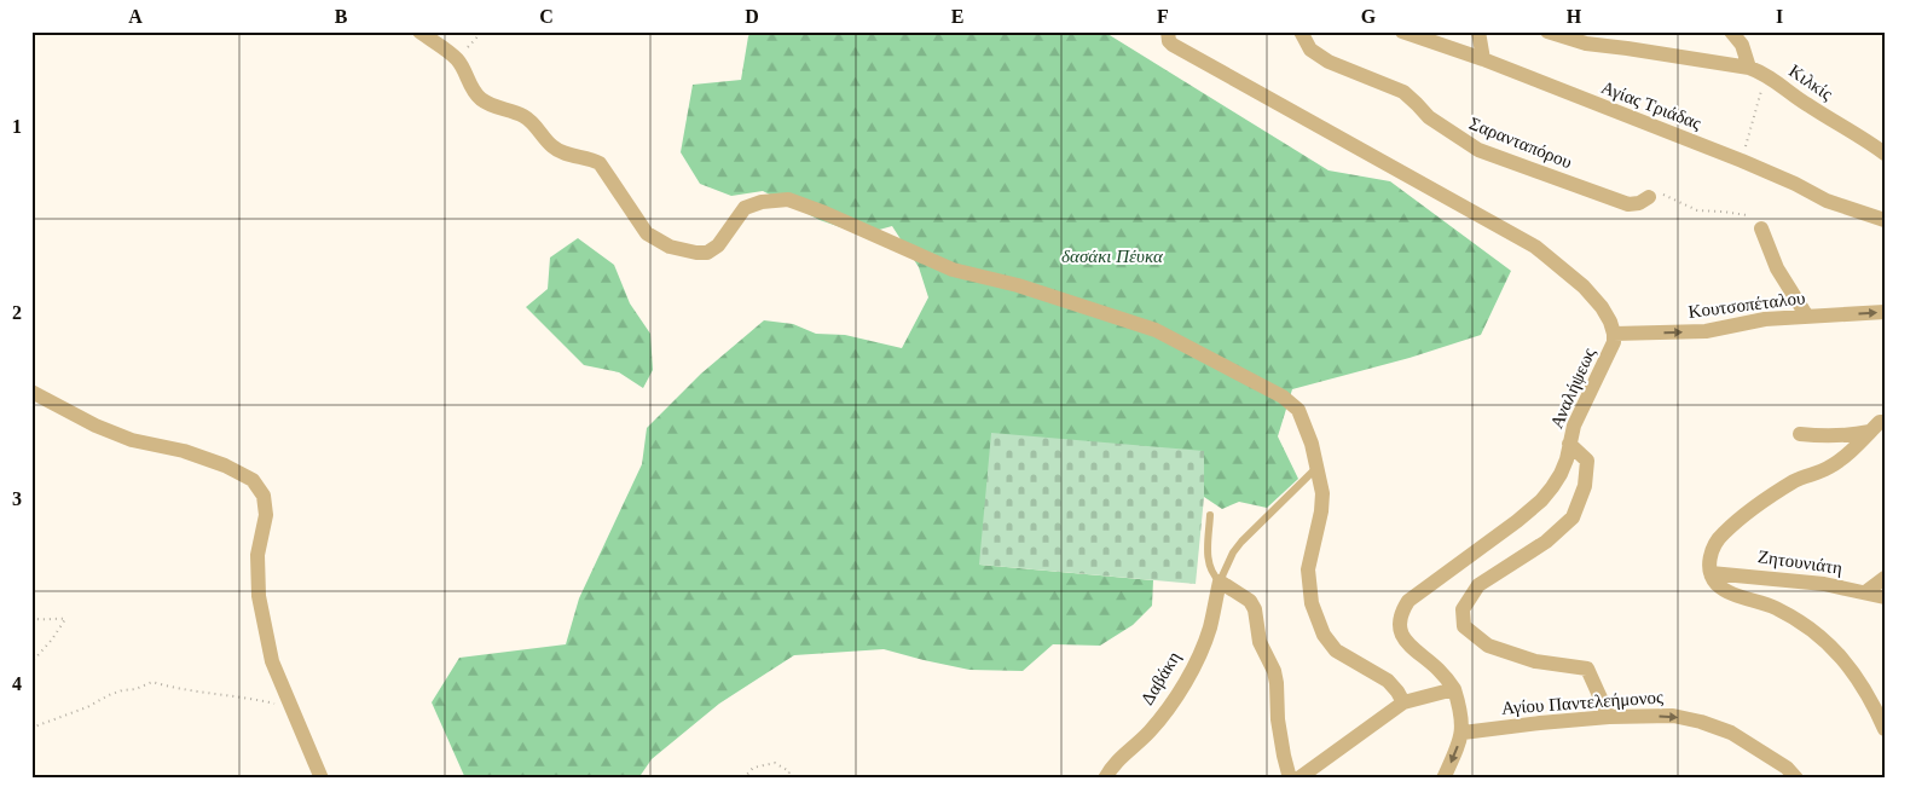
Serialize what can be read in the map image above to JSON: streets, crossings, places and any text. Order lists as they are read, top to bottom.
{
  "streets": {
    "street": [
      "Κιλκίς",
      "Αγίας Τριάδας",
      "Σαρανταπόρου",
      "Κουτσοπέταλου",
      "Αναλήψεως",
      "Ζητουνιάτη",
      "Δαβάκη",
      "Αγίου Παντελεήμονος"
    ]
  },
  "crossings": [
    ["Κουτσοπέταλου", "Αναλήψεως"]
  ],
  "one_way": ["Κουτσοπέταλου", "Αγίου Παντελεήμονος"],
  "parks": ["δασάκι Πέυκα"],
  "grid": {
    "columns": [
      "A",
      "B",
      "C",
      "D",
      "E",
      "F",
      "G",
      "H",
      "I"
    ],
    "rows": [
      "1",
      "2",
      "3",
      "4"
    ]
  }
}
